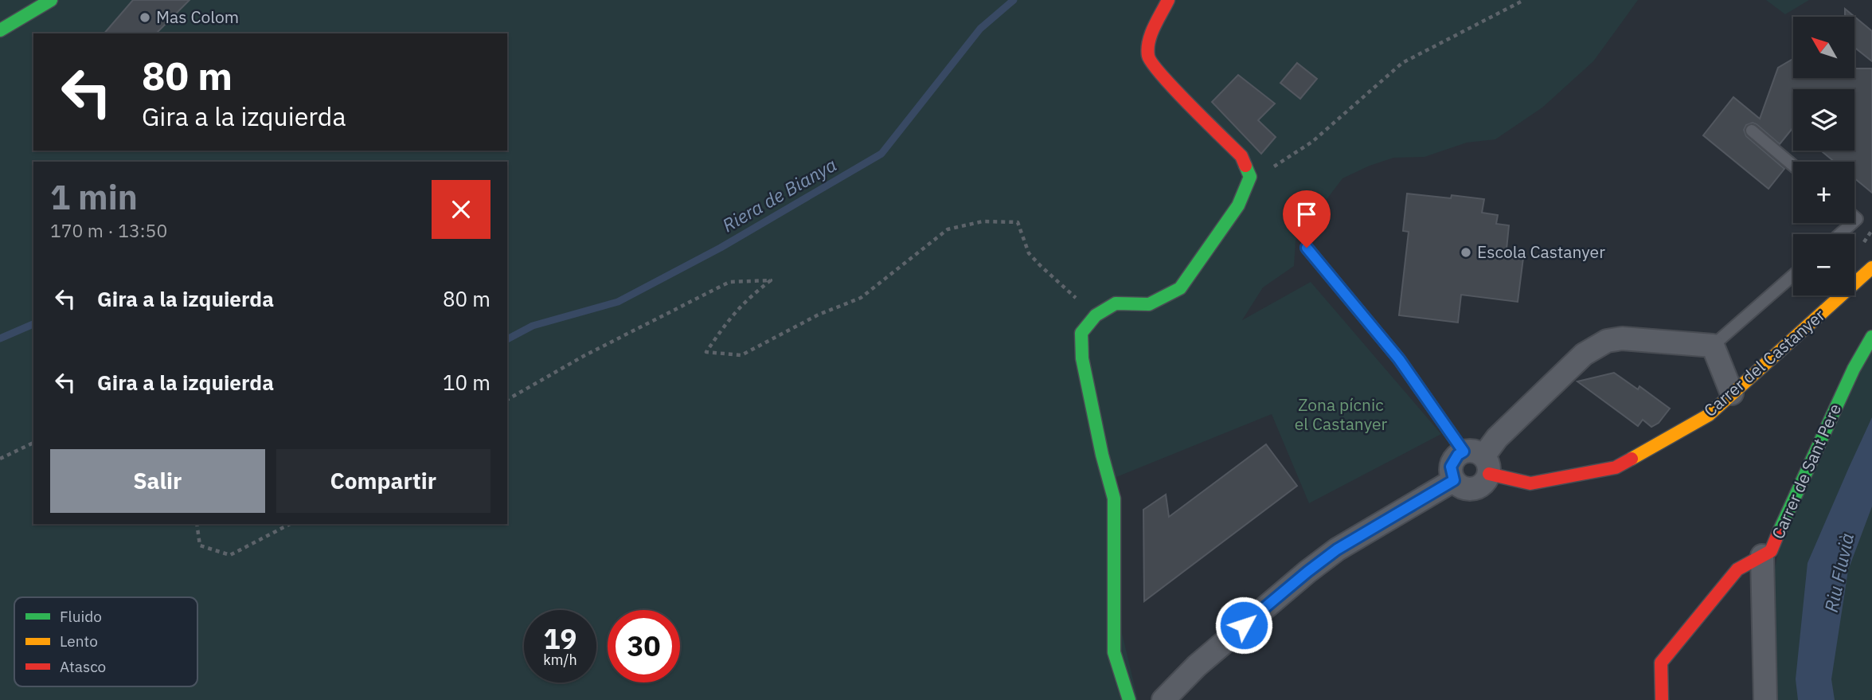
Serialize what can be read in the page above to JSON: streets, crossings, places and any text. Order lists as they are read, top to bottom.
{
  "streets": {
    "street": ["Carrer del Castanyer", "Carrer de Sant Pere"]
  },
  "water": ["Riera de Bianya", "Riu Fluvià"],
  "parks": ["Zona pícnic el Castanyer"],
  "places": ["Mas Colom", "Escola Castanyer"],
  "legend": ["Fluido", "Lento", "Atasco"],
  "north": "top left",
  "page": {
    "map_buttons": ["+", "−"],
    "turn": ["80 m", "Gira a la izquierda"],
    "heading": ["1 min", "170 m · 13:50"],
    "list": [
      {
        "name": "Gira a la izquierda",
        "value": "80 m"
      },
      {
        "name": "Gira a la izquierda",
        "value": "10 m"
      }
    ],
    "buttons": ["Salir", "Compartir"],
    "speed": "19 km/h",
    "limit": "30"
  }
}
